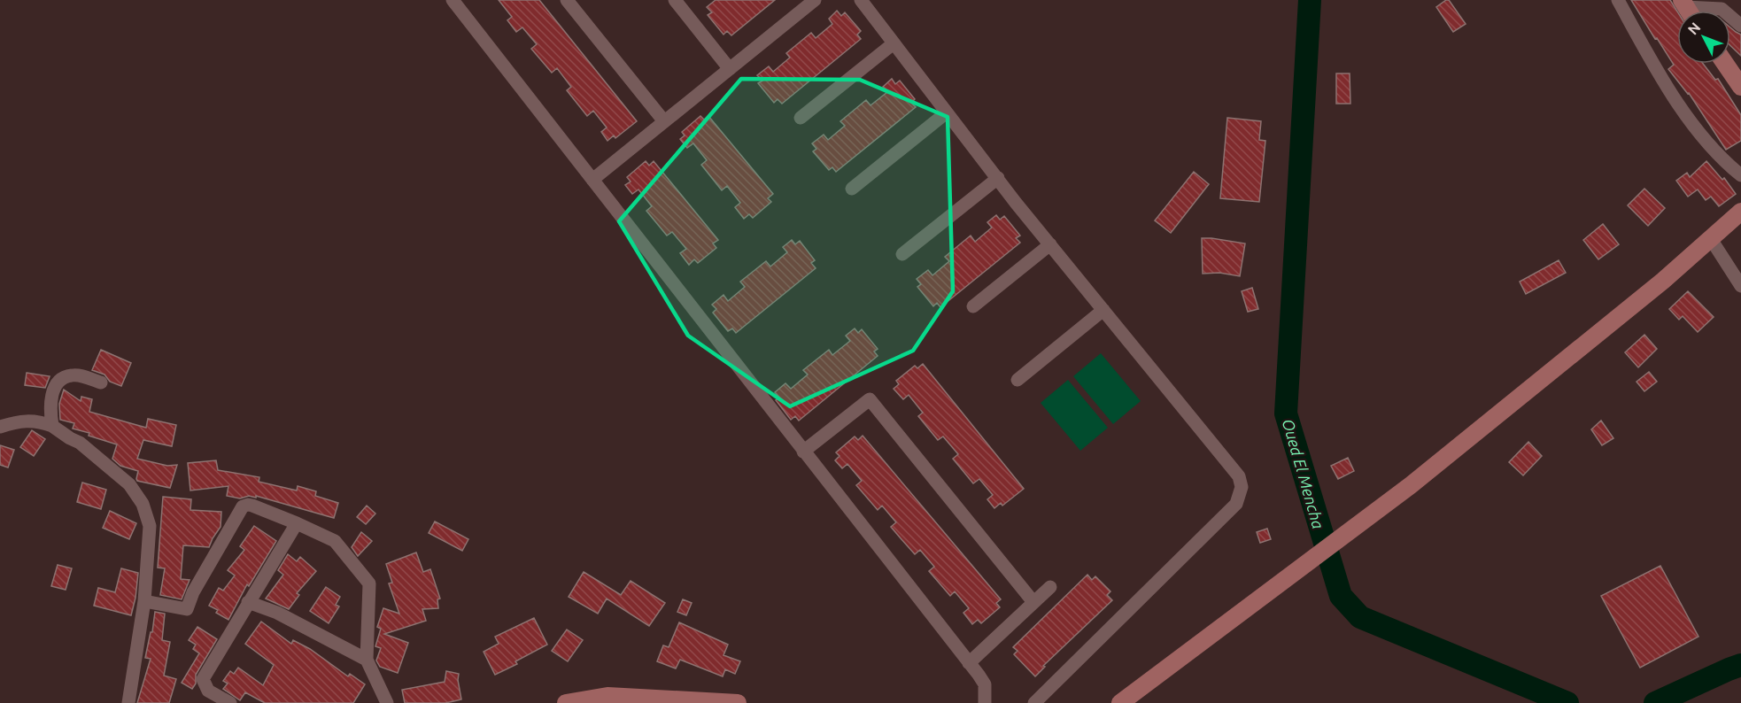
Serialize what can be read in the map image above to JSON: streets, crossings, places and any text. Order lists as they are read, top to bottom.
{
  "water": ["Oued El Mencha"],
  "north": "top left"
}
